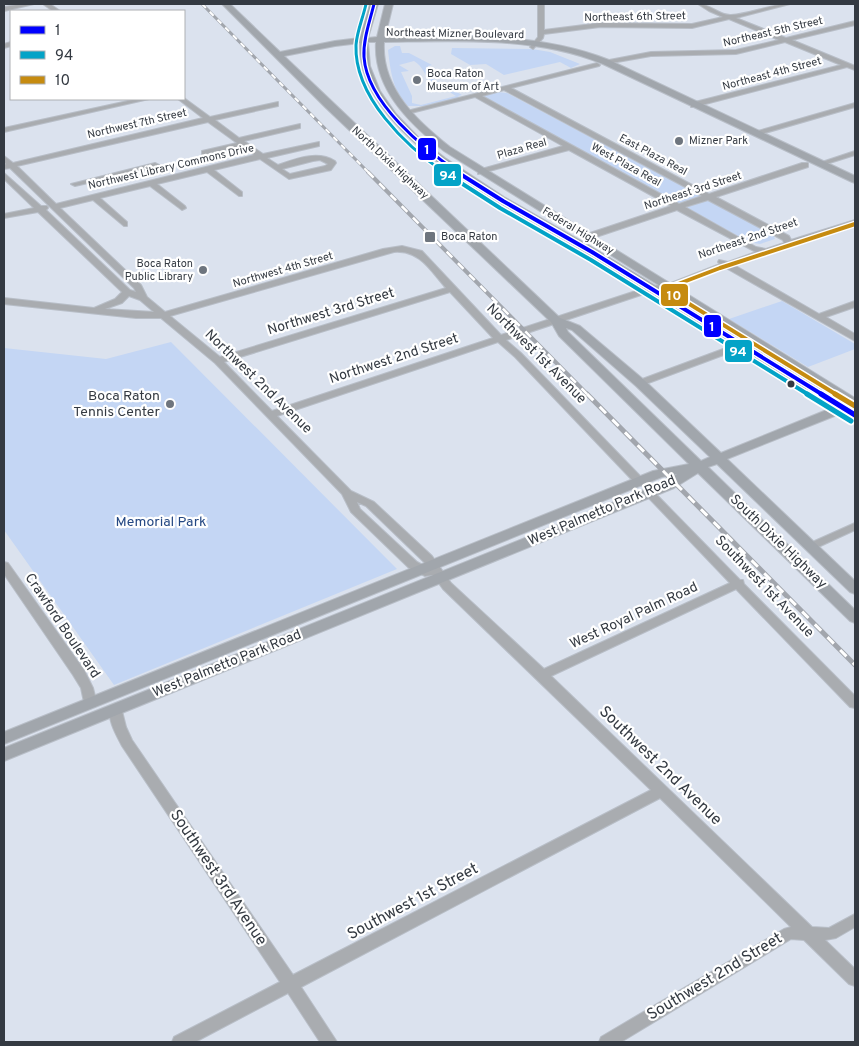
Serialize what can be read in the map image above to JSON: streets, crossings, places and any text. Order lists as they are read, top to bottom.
{
  "streets": {
    "main road": [
      "Northeast Mizner Boulevard",
      "North Dixie Highway",
      "Federal Highway",
      "West Palmetto Park Road",
      "South Dixie Highway"
    ],
    "street": [
      "Northeast 6th Street",
      "Northeast 5th Street",
      "Northeast 4th Street",
      "Northwest 7th Street",
      "Plaza Real",
      "East Plaza Real",
      "West Plaza Real",
      "Northwest Library Commons Drive",
      "Northeast 3rd Street",
      "Northeast 2nd Street",
      "Northwest 4th Street",
      "Northwest 3rd Street",
      "Northwest 1st Avenue",
      "Northwest 2nd Street",
      "Northwest 2nd Avenue",
      "Southwest 1st Avenue",
      "West Royal Palm Road",
      "Crawford Boulevard",
      "Southwest 2nd Avenue",
      "Southwest 3rd Avenue",
      "Southwest 1st Street",
      "Southwest 2nd Street"
    ]
  },
  "crossings": [
    ["Northeast 5th Street", "Northeast Mizner Boulevard"],
    ["Northeast 5th Street", "East Plaza Real"],
    ["Northeast 5th Street", "West Plaza Real"],
    ["Northeast 5th Street", "Federal Highway"],
    ["Northeast Mizner Boulevard", "Northeast 4th Street"],
    ["Northeast Mizner Boulevard", "Northeast 3rd Street"],
    ["Northeast Mizner Boulevard", "Federal Highway"],
    ["Northwest 7th Street", "Northwest 2nd Avenue"],
    ["Plaza Real", "West Plaza Real"],
    ["Plaza Real", "Federal Highway"],
    ["East Plaza Real", "Northeast 3rd Street"],
    ["East Plaza Real", "Northeast 2nd Street"],
    ["North Dixie Highway", "Northeast 2nd Street"],
    ["North Dixie Highway", "West Palmetto Park Road"],
    ["North Dixie Highway", "South Dixie Highway"],
    ["West Plaza Real", "Northeast 3rd Street"],
    ["West Plaza Real", "Northeast 2nd Street"],
    ["Northwest Library Commons Drive", "Northwest 2nd Avenue"],
    ["Northeast 3rd Street", "Federal Highway"],
    ["Federal Highway", "Northeast 2nd Street"],
    ["Northeast 2nd Street", "Northwest 2nd Street"],
    ["Northwest 4th Street", "Northwest 1st Avenue"],
    ["Northwest 4th Street", "Northwest 2nd Avenue"],
    ["Northwest 3rd Street", "Northwest 1st Avenue"],
    ["Northwest 3rd Street", "Northwest 2nd Avenue"],
    ["Northwest 1st Avenue", "Northwest 2nd Street"],
    ["Northwest 1st Avenue", "West Palmetto Park Road"],
    ["Northwest 2nd Street", "Northwest 2nd Avenue"],
    ["Northwest 2nd Avenue", "West Palmetto Park Road"],
    ["Northwest 2nd Avenue", "Southwest 2nd Avenue"],
    ["West Palmetto Park Road", "South Dixie Highway"],
    ["West Palmetto Park Road", "Southwest 1st Avenue"],
    ["West Palmetto Park Road", "Crawford Boulevard"],
    ["West Palmetto Park Road", "Southwest 2nd Avenue"],
    ["West Palmetto Park Road", "Southwest 3rd Avenue"],
    ["Southwest 1st Avenue", "West Royal Palm Road"],
    ["West Royal Palm Road", "Southwest 2nd Avenue"],
    ["Southwest 2nd Avenue", "Southwest 1st Street"],
    ["Southwest 2nd Avenue", "Southwest 2nd Street"],
    ["Southwest 3rd Avenue", "Southwest 1st Street"]
  ],
  "parks": ["Memorial Park"],
  "places": {
    "other": [
      "Boca Raton Museum of Art",
      "Mizner Park",
      "Boca Raton Public Library",
      "Boca Raton Tennis Center"
    ],
    "transit": ["Boca Raton"]
  },
  "lines": ["transit line 1", "transit line 94", "transit line 10"],
  "legend": ["1", "94", "10"]
}
